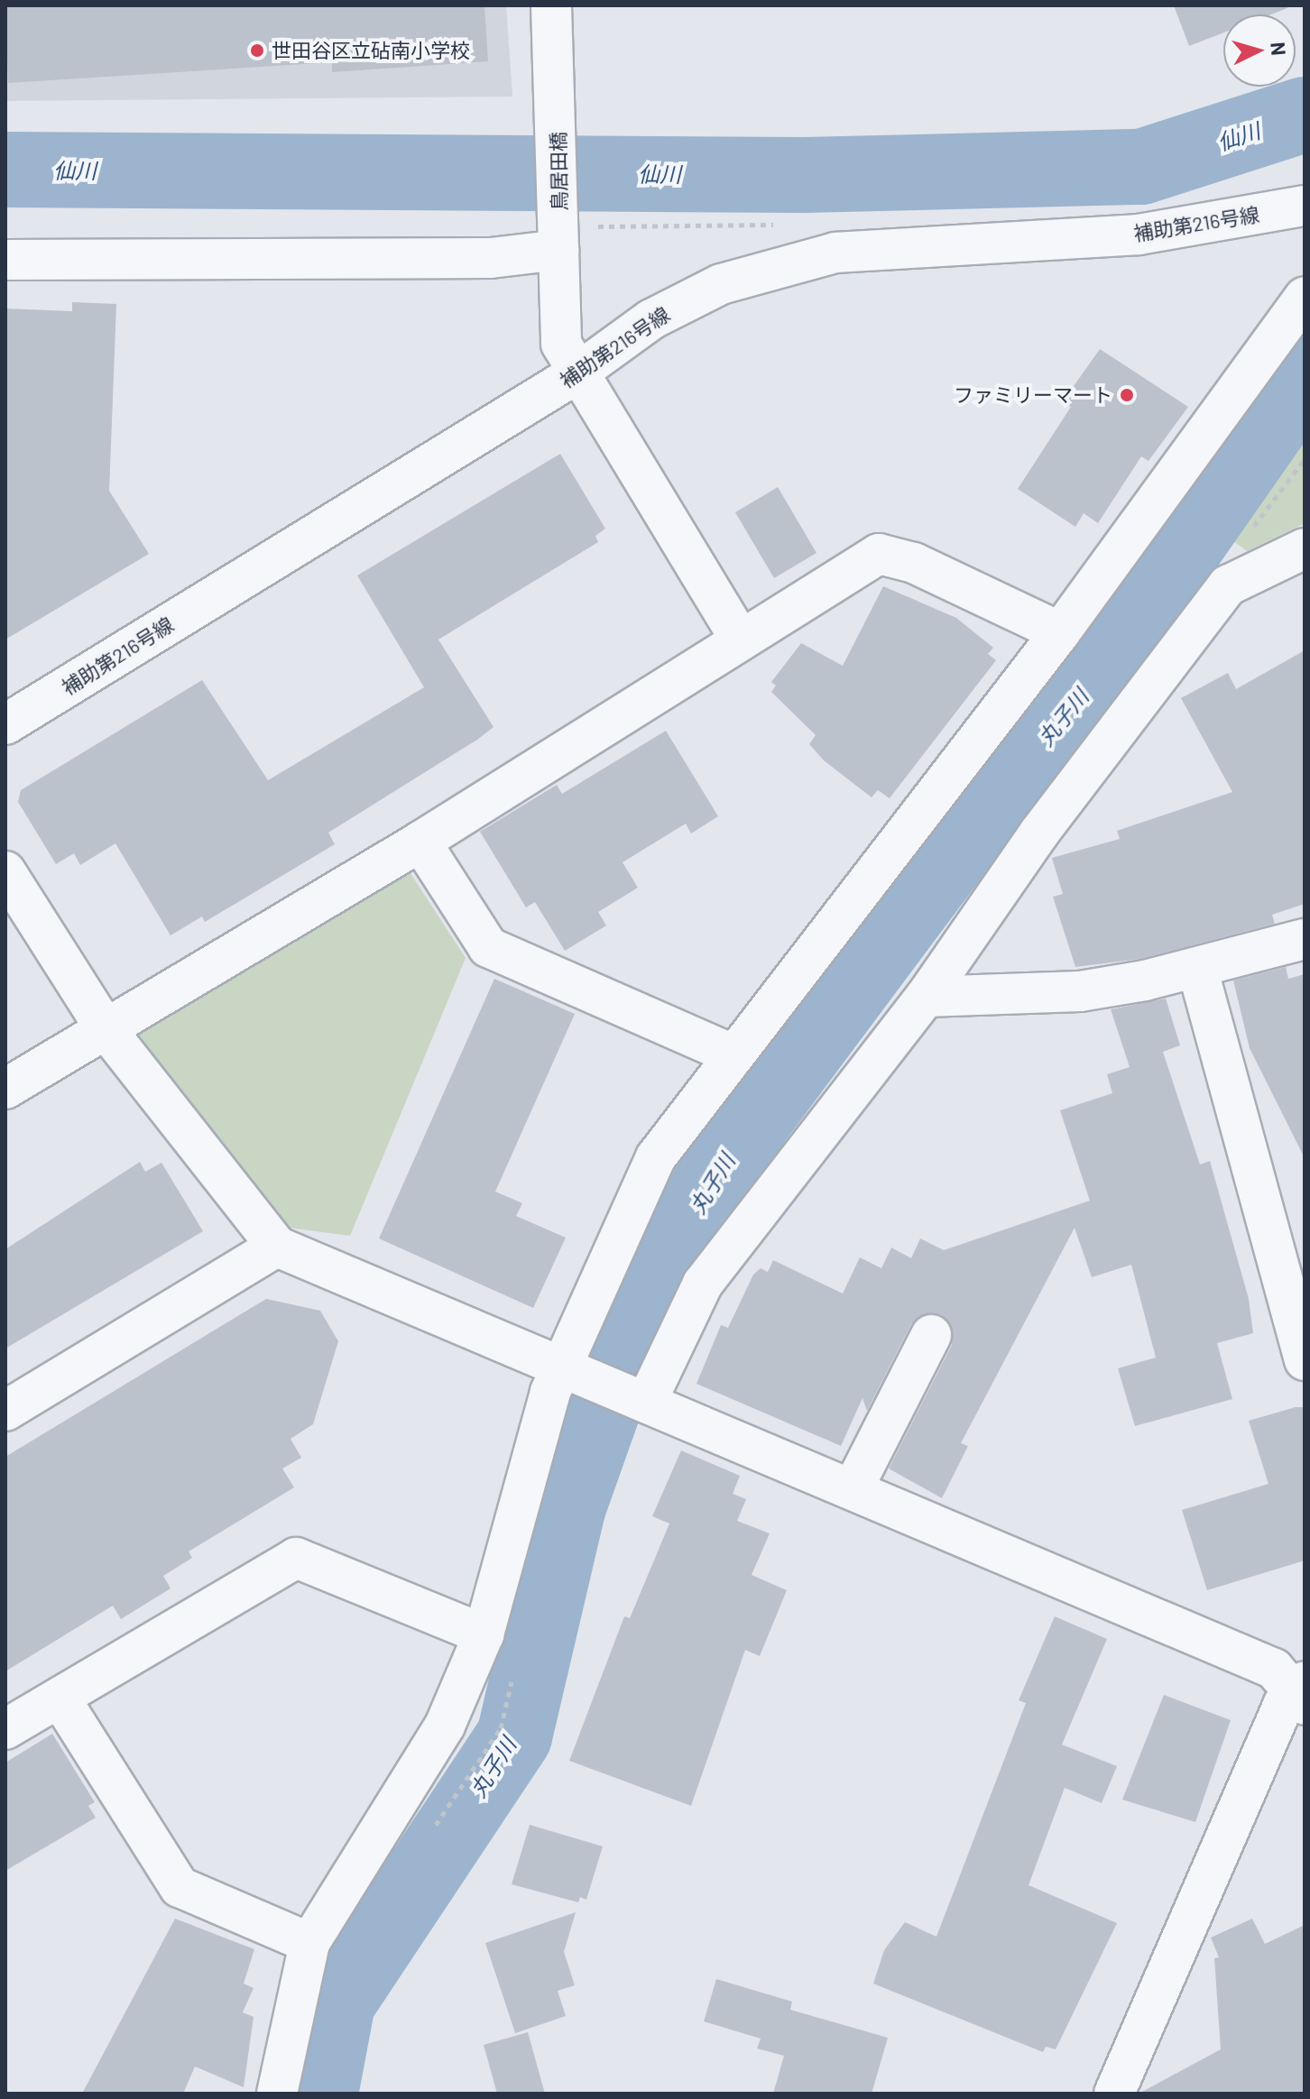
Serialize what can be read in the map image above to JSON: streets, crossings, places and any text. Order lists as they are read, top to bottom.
{
  "streets": {
    "street": ["鳥居田橋", "補助第216号線"]
  },
  "crossings": [
    ["鳥居田橋", "補助第216号線"]
  ],
  "water": ["仙川", "丸子川"],
  "places": ["世田谷区立砧南小学校", "ファミリーマート"],
  "north": "right"
}
